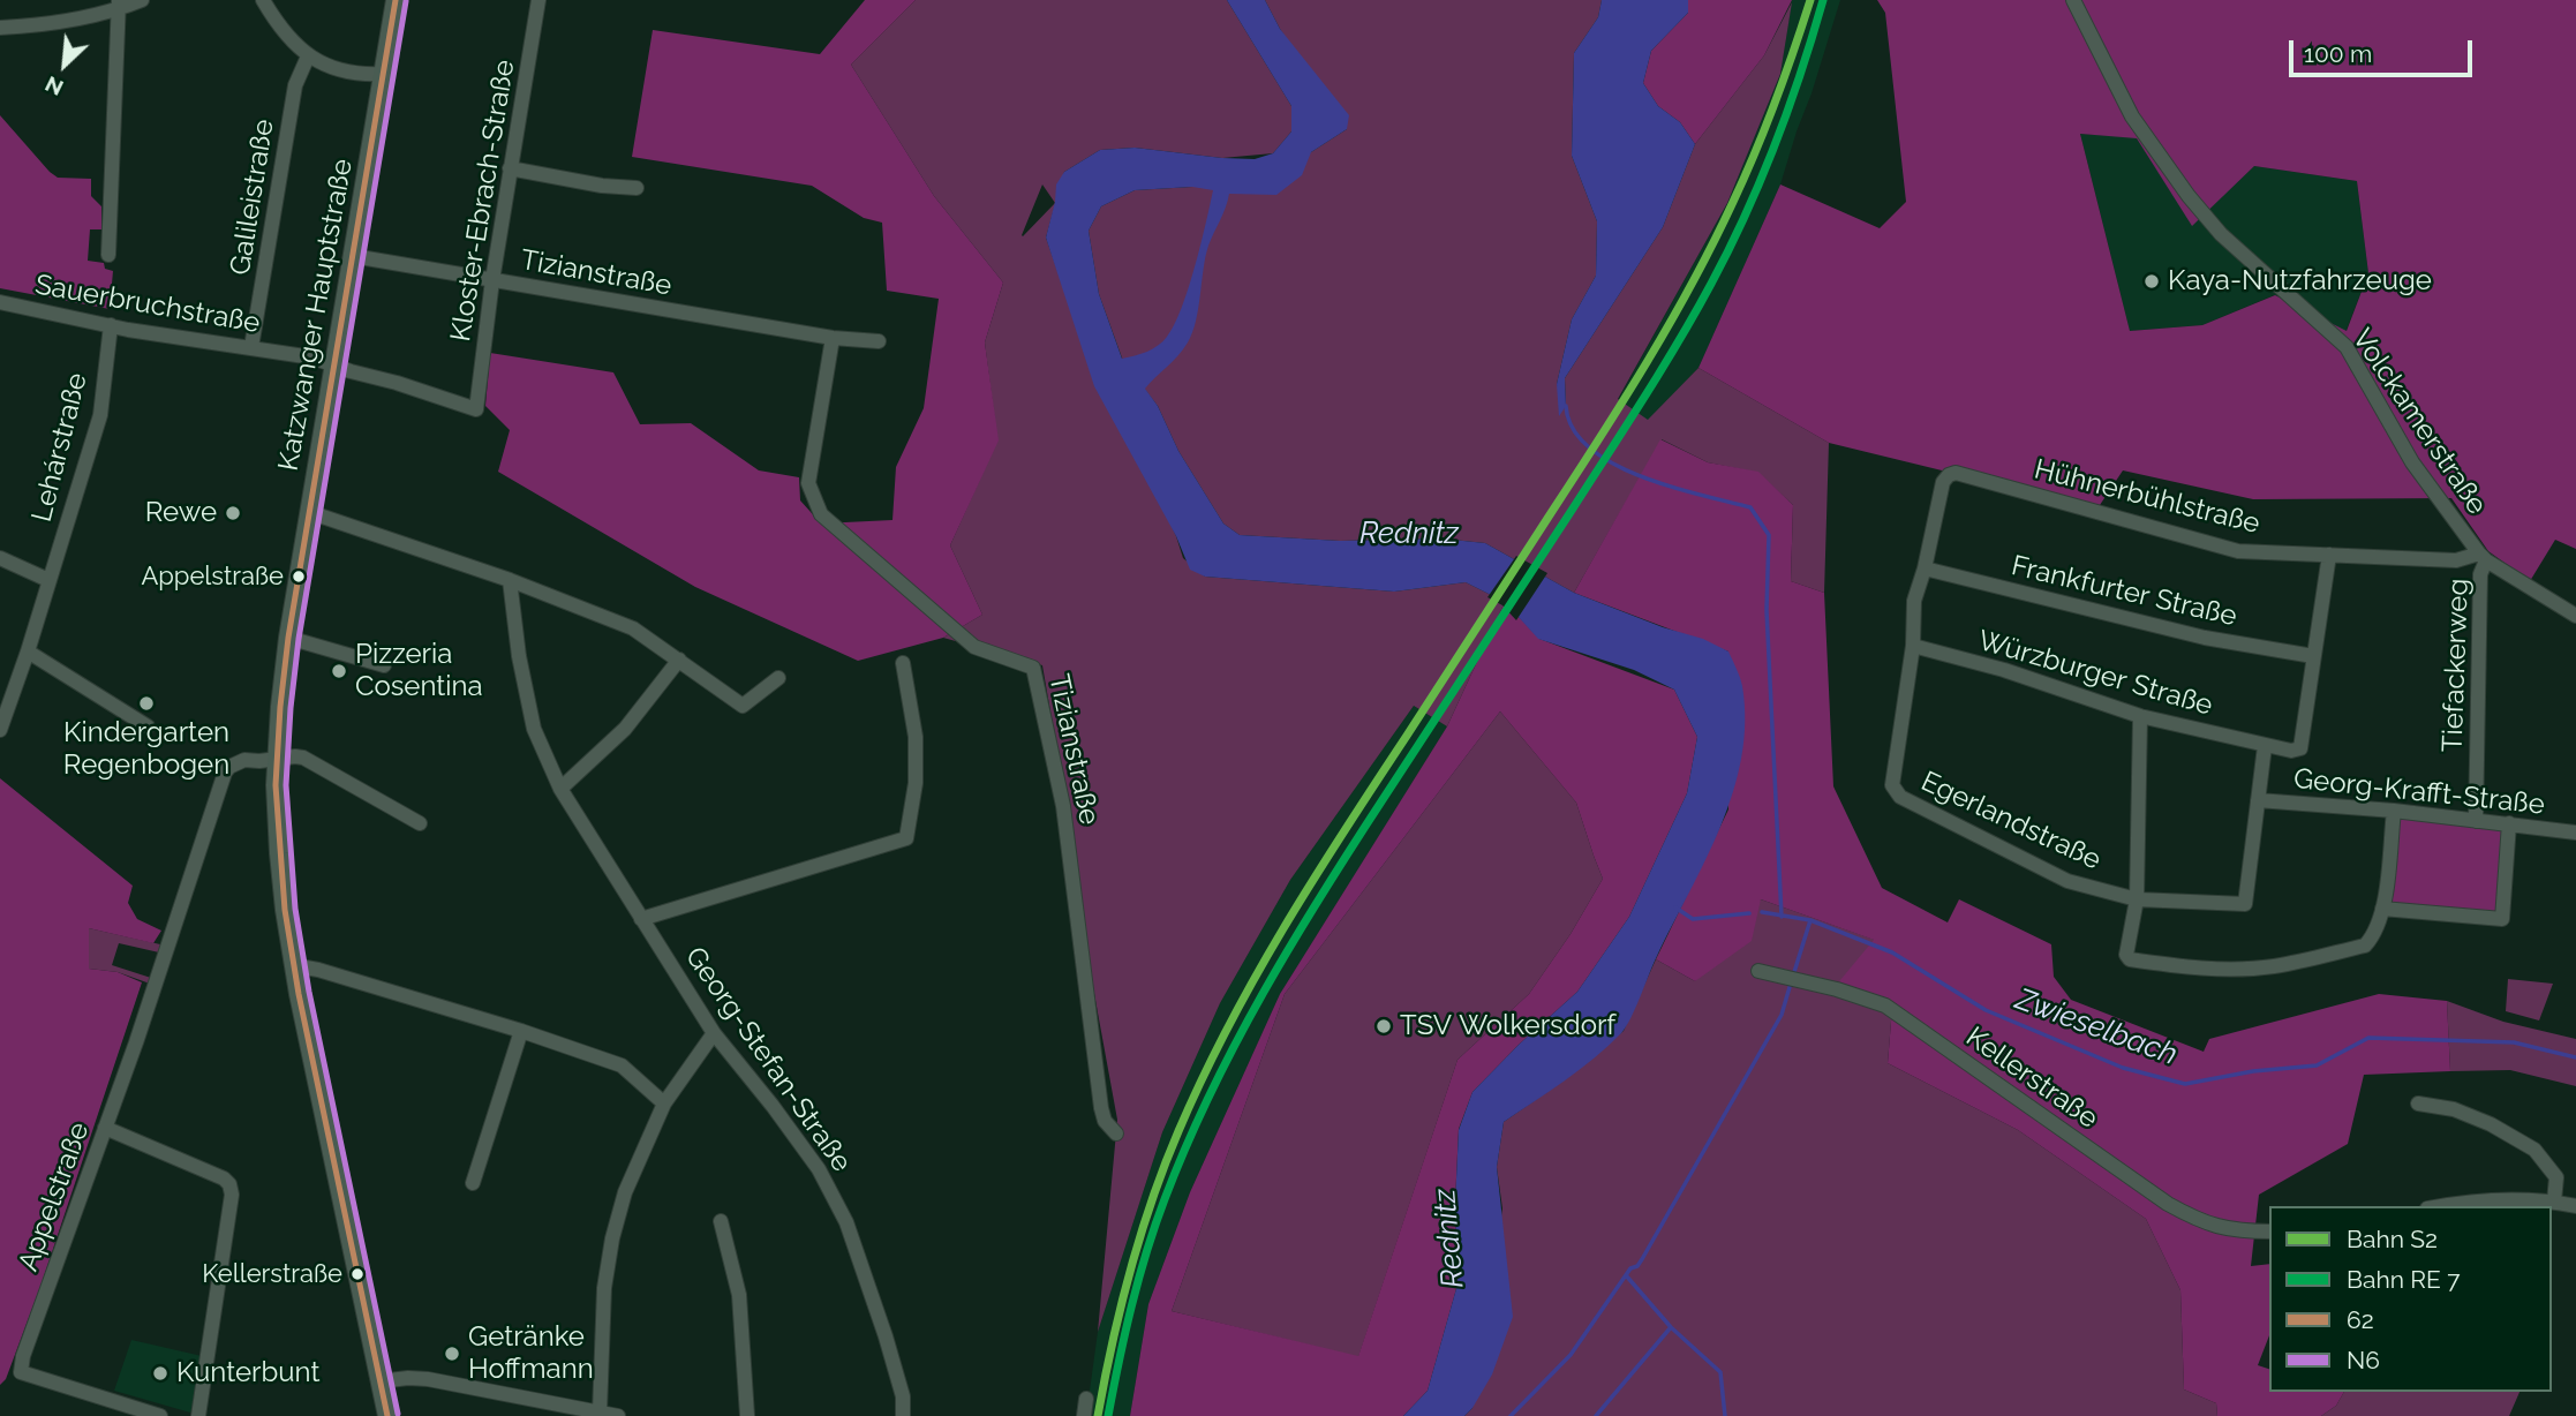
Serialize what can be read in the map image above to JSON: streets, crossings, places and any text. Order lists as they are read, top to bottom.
{
  "streets": {
    "main road": ["Katzwanger Hauptstraße"],
    "street": [
      "Galileistraße",
      "Kloster-Ebrach-Straße",
      "Tizianstraße",
      "Sauerbruchstraße",
      "Volckamerstraße",
      "Lehárstraße",
      "Hühnerbühlstraße",
      "Frankfurter Straße",
      "Tiefackerweg",
      "Würzburger Straße",
      "Georg-Krafft-Straße",
      "Egerlandstraße",
      "Georg-Stefan-Straße",
      "Kellerstraße",
      "Appelstraße"
    ]
  },
  "crossings": [
    ["Galileistraße", "Sauerbruchstraße"],
    ["Kloster-Ebrach-Straße", "Tizianstraße"],
    ["Kloster-Ebrach-Straße", "Sauerbruchstraße"],
    ["Tizianstraße", "Katzwanger Hauptstraße"],
    ["Sauerbruchstraße", "Katzwanger Hauptstraße"],
    ["Sauerbruchstraße", "Lehárstraße"],
    ["Katzwanger Hauptstraße", "Appelstraße"],
    ["Volckamerstraße", "Hühnerbühlstraße"],
    ["Volckamerstraße", "Tiefackerweg"],
    ["Hühnerbühlstraße", "Frankfurter Straße"],
    ["Hühnerbühlstraße", "Tiefackerweg"],
    ["Frankfurter Straße", "Würzburger Straße"],
    ["Tiefackerweg", "Georg-Krafft-Straße"],
    ["Würzburger Straße", "Egerlandstraße"],
    ["Georg-Krafft-Straße", "Egerlandstraße"]
  ],
  "water": ["Rednitz", "Zwieselbach"],
  "places": [
    "Kaya-Nutzfahrzeuge",
    "Rewe",
    "Appelstraße",
    "Pizzeria Cosentina",
    "Kindergarten Regenbogen",
    "TSV Wolkersdorf",
    "Kellerstraße",
    "Getränke Hoffmann",
    "Kunterbunt"
  ],
  "lines": ["rail line S2", "transit line 62", "transit line N6"],
  "legend": [
    "Bahn S2",
    "Bahn RE 7",
    "62",
    "N6"
  ],
  "scale_bar": "100 m",
  "north": "bottom left"
}
